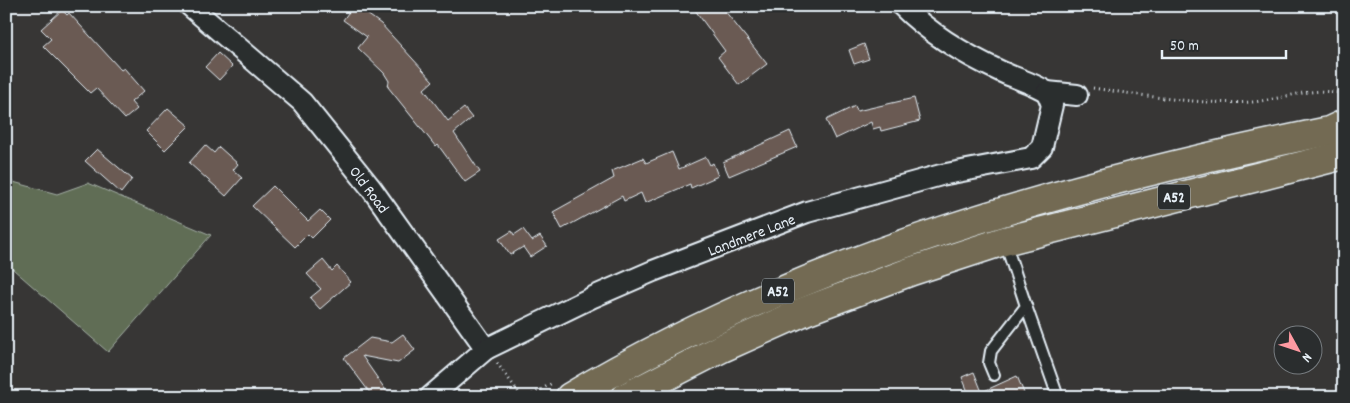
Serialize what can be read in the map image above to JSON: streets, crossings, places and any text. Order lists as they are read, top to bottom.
{
  "streets": {
    "highway": ["A52"],
    "street": ["Old Road", "Landmere Lane"]
  },
  "crossings": [
    ["Old Road", "Landmere Lane"]
  ],
  "scale_bar": "50 m",
  "north": "bottom right"
}
